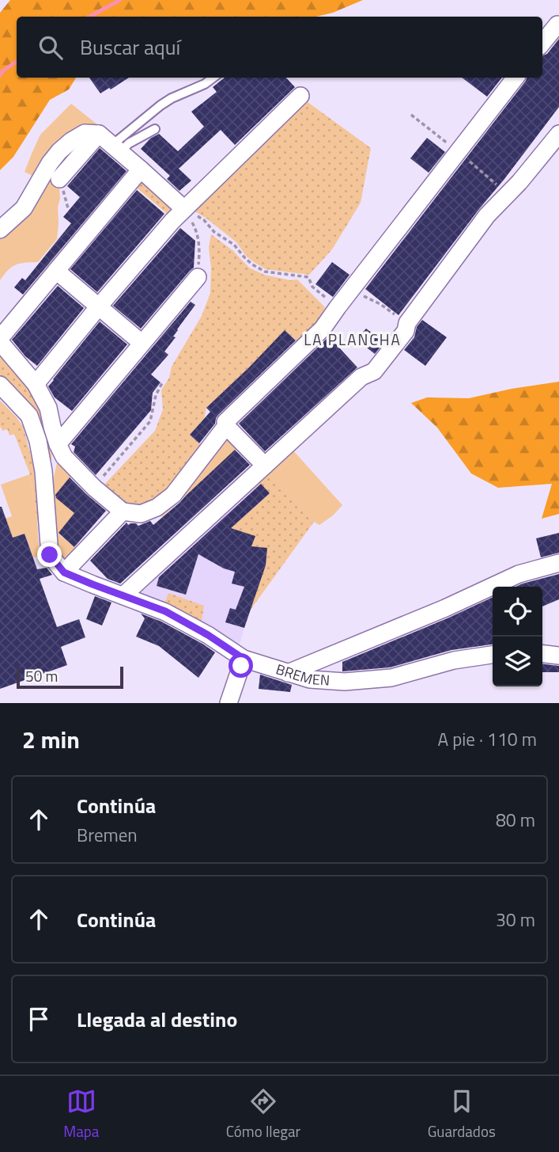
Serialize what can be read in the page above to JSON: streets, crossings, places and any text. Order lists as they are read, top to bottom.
{
  "streets": {
    "street": ["BREMEN"]
  },
  "districts": ["LA PLANCHA"],
  "scale_bar": "50 m",
  "page": {
    "search": "Buscar aquí",
    "scale": "50 m",
    "heading": ["2 min", "A pie · 110 m"],
    "list": [
      ["Continúa", "Bremen", "80 m"],
      ["Continúa", "30 m"],
      "Llegada al destino"
    ],
    "nav": ["Mapa", "Cómo llegar", "Guardados"]
  }
}
